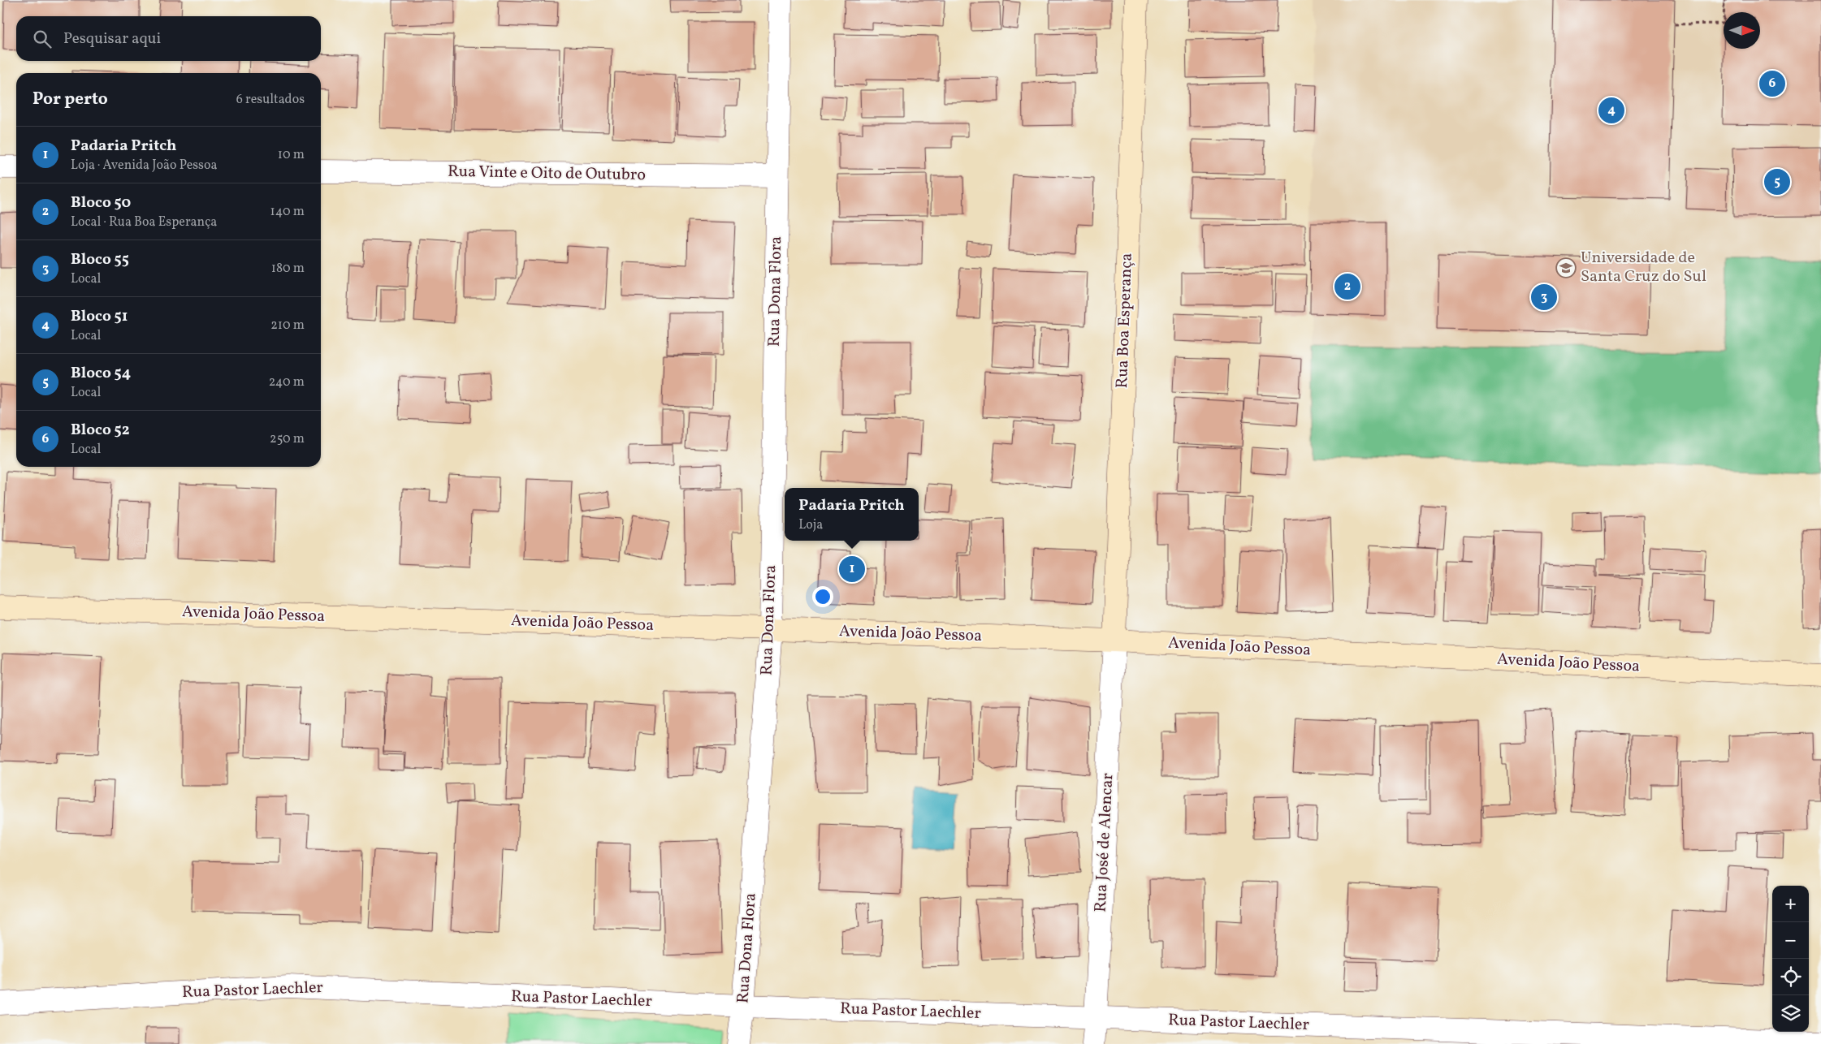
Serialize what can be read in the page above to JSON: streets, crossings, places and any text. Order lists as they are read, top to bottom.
{
  "streets": {
    "street": [
      "Rua Vinte e Oito de Outubro",
      "Rua Dona Flora",
      "Rua Boa Esperança",
      "Avenida João Pessoa",
      "Rua José de Alencar",
      "Rua Pastor Laechler"
    ]
  },
  "crossings": [
    ["Rua Vinte e Oito de Outubro", "Rua Dona Flora"],
    ["Rua Dona Flora", "Avenida João Pessoa"],
    ["Rua Dona Flora", "Rua Pastor Laechler"],
    ["Rua Boa Esperança", "Avenida João Pessoa"],
    ["Rua Boa Esperança", "Rua José de Alencar"],
    ["Avenida João Pessoa", "Rua José de Alencar"],
    ["Rua José de Alencar", "Rua Pastor Laechler"]
  ],
  "places": {
    "school or university": ["Universidade de Santa Cruz do Sul"]
  },
  "north": "right",
  "page": {
    "search": "Pesquisar aqui",
    "pins": [
      "6",
      "4",
      "5",
      "2",
      "3",
      "1"
    ],
    "heading": ["Por perto", "6 resultados"],
    "list": [
      {
        "mark": "1",
        "name": "Padaria Pritch",
        "note": "Loja · Avenida João Pessoa",
        "value": "10 m"
      },
      {
        "mark": "2",
        "name": "Bloco 50",
        "note": "Local · Rua Boa Esperança",
        "value": "140 m"
      },
      {
        "mark": "3",
        "name": "Bloco 55",
        "note": "Local",
        "value": "180 m"
      },
      {
        "mark": "4",
        "name": "Bloco 51",
        "note": "Local",
        "value": "210 m"
      },
      {
        "mark": "5",
        "name": "Bloco 54",
        "note": "Local",
        "value": "240 m"
      },
      {
        "mark": "6",
        "name": "Bloco 52",
        "note": "Local",
        "value": "250 m"
      }
    ],
    "popup": ["Padaria Pritch", "Loja"],
    "map_buttons": ["+", "−"]
  }
}
